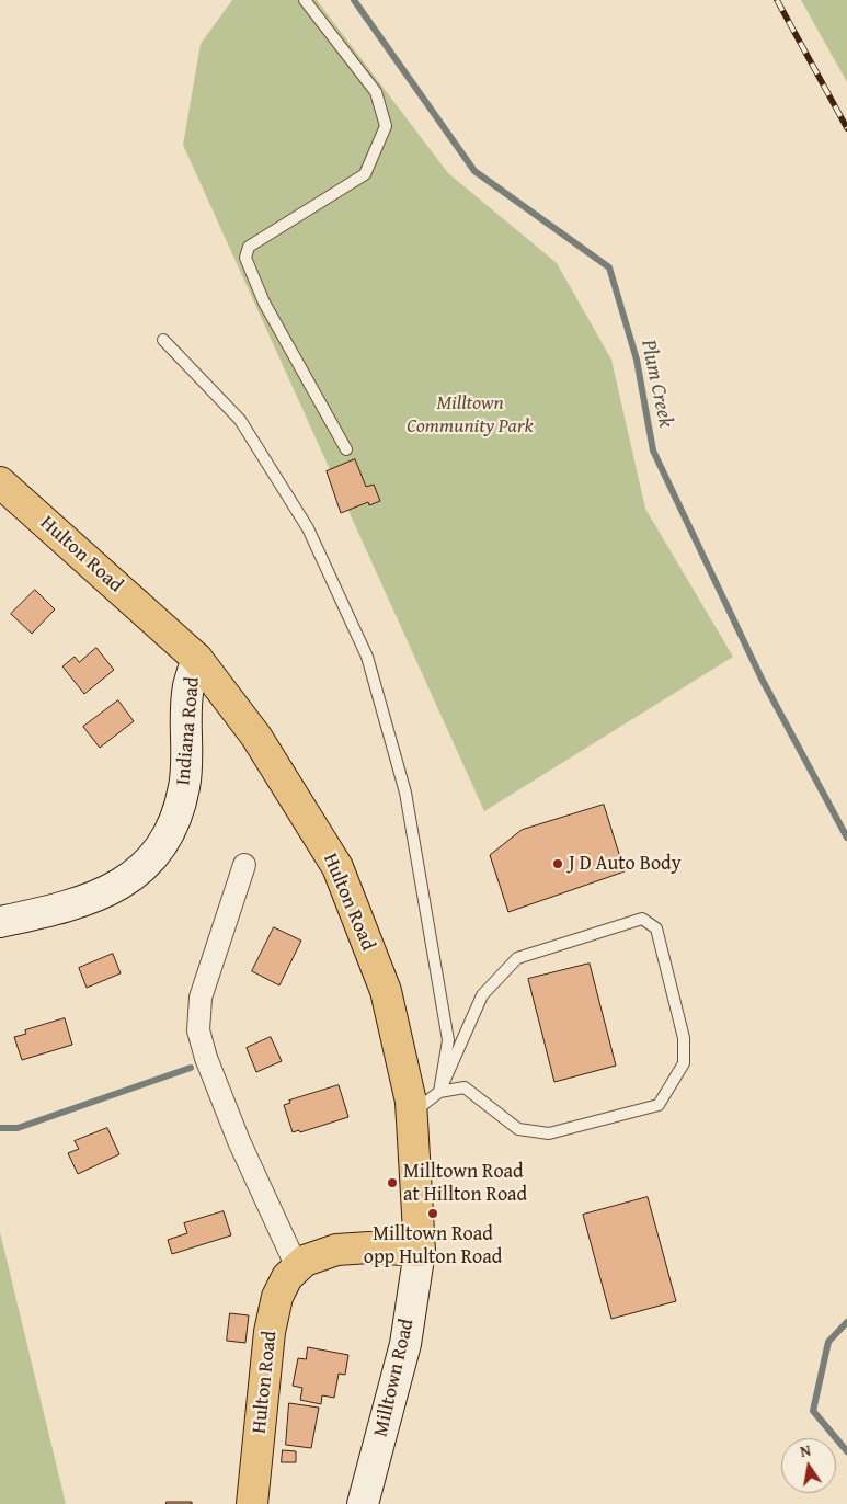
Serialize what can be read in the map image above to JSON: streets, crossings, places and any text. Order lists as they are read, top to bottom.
{
  "streets": {
    "main road": ["Hulton Road"],
    "street": ["Indiana Road", "Milltown Road"]
  },
  "crossings": [
    ["Hulton Road", "Indiana Road"],
    ["Hulton Road", "Milltown Road"]
  ],
  "water": ["Plum Creek"],
  "parks": ["Milltown Community Park"],
  "places": ["J D Auto Body", "Milltown Road at Hillton Road", "Milltown Road opp Hulton Road"],
  "north": "top"
}
